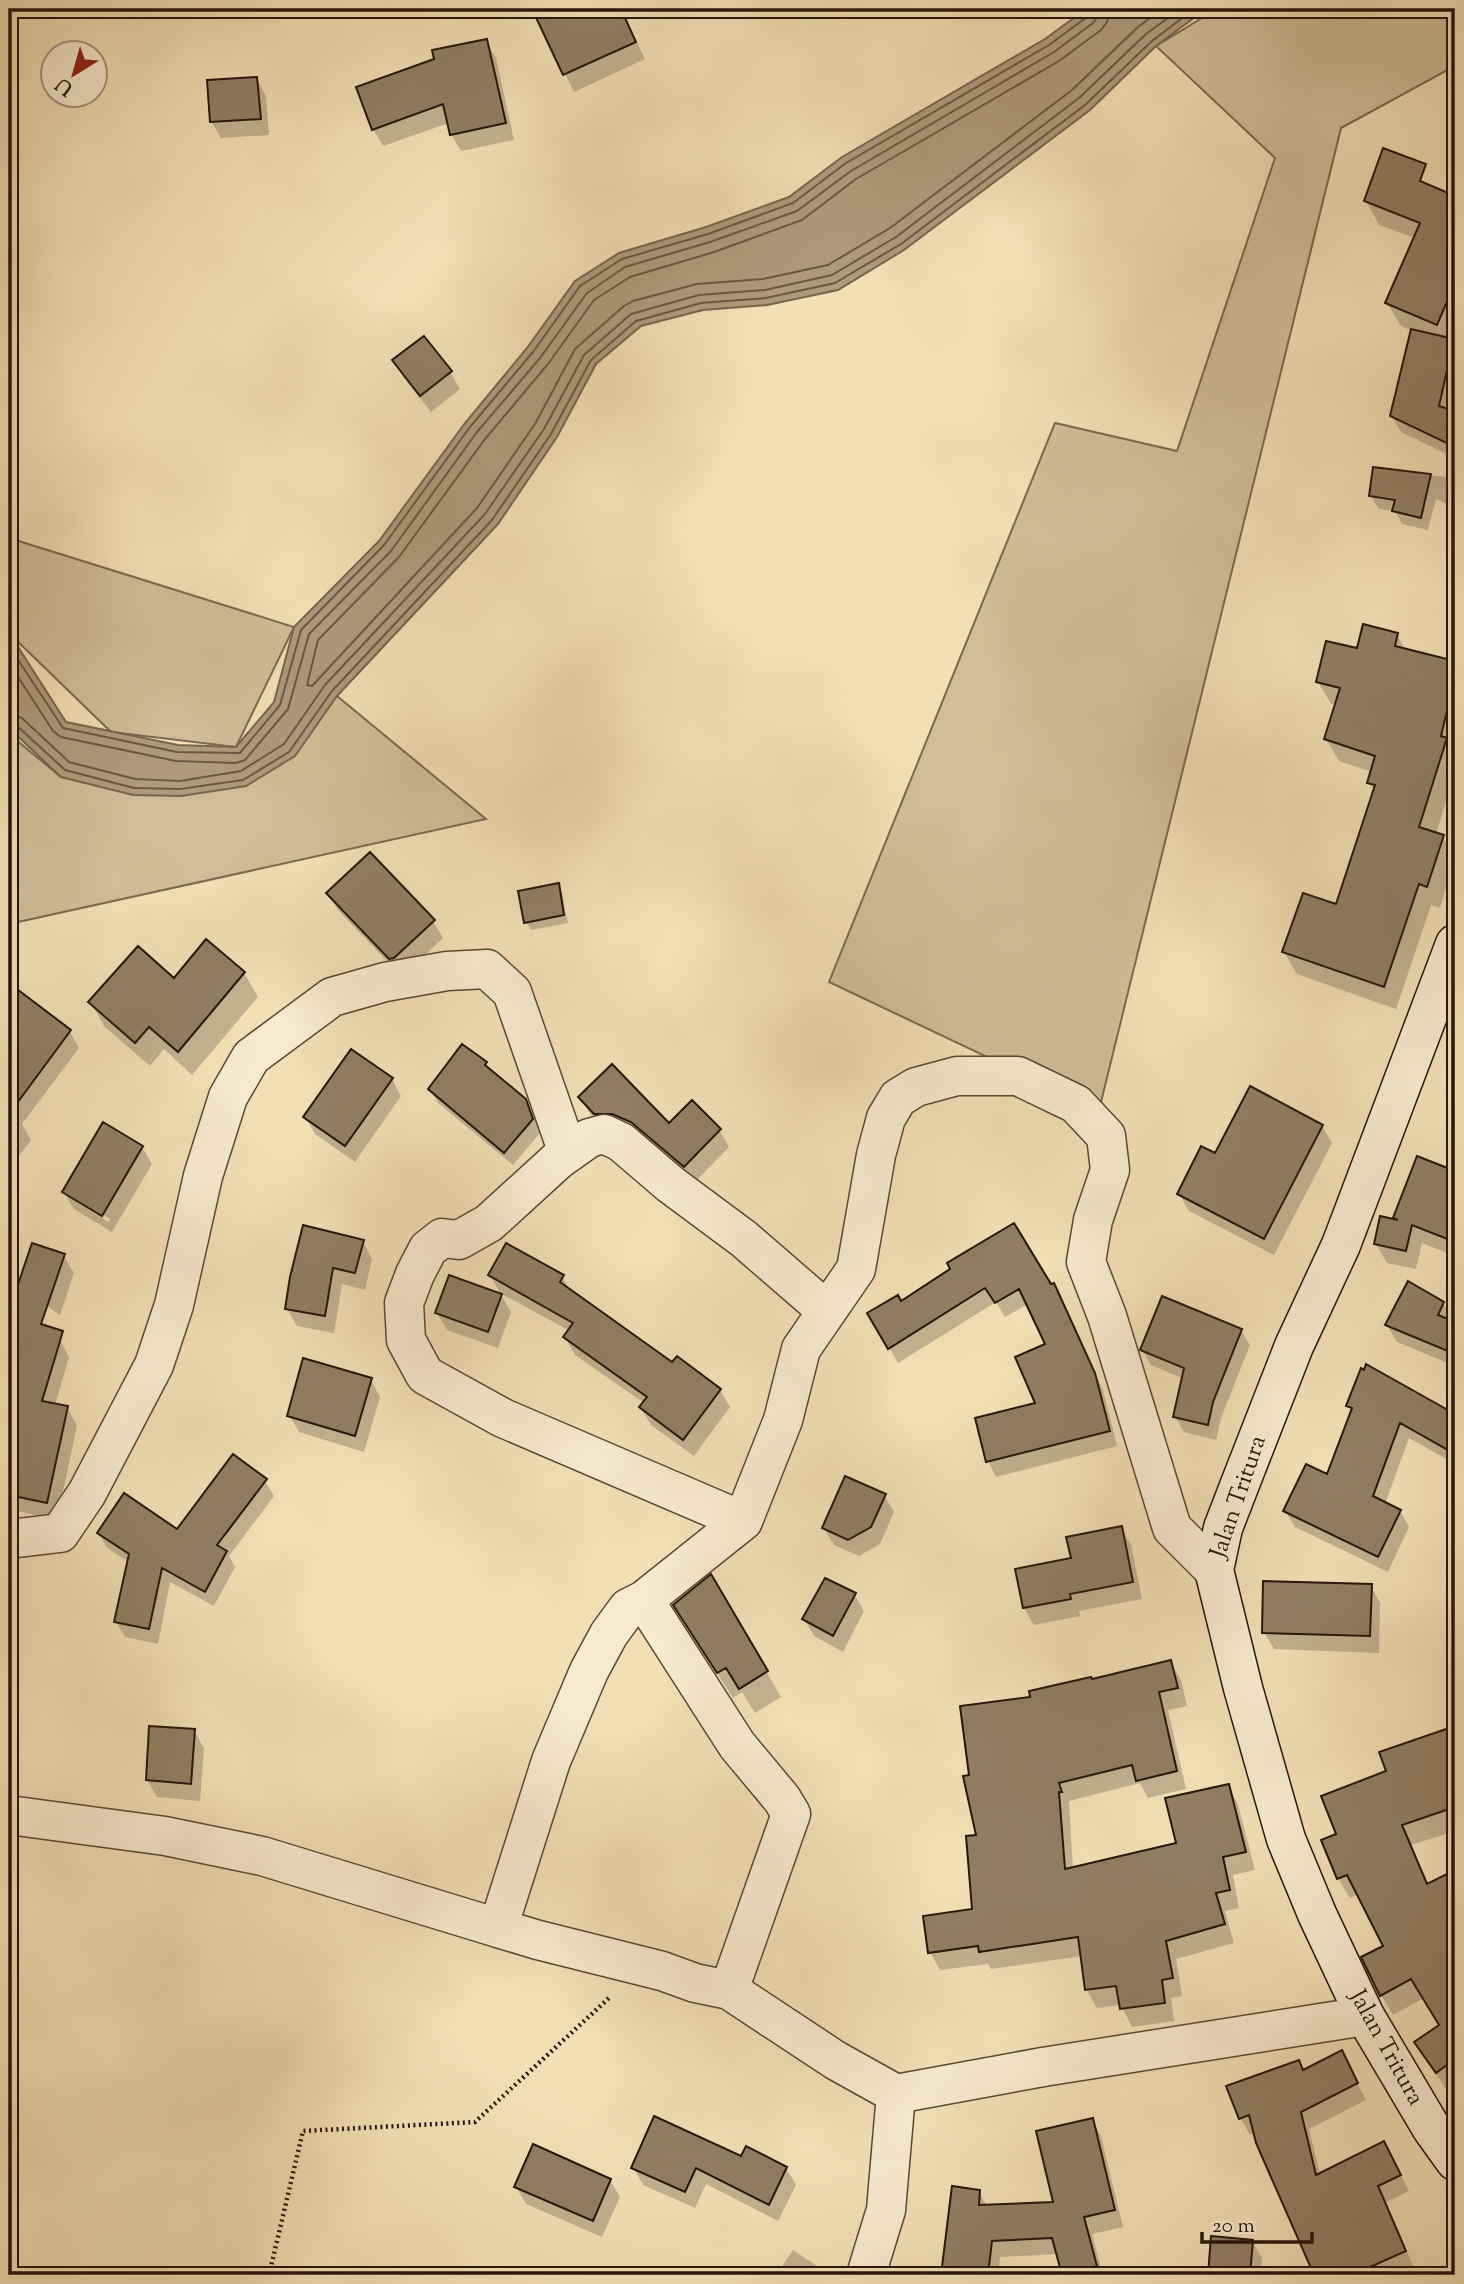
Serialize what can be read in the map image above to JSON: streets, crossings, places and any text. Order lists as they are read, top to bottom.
{
  "streets": {
    "street": ["Jalan Tritura"]
  },
  "scale_bar": "20 m",
  "north": "bottom left"
}
